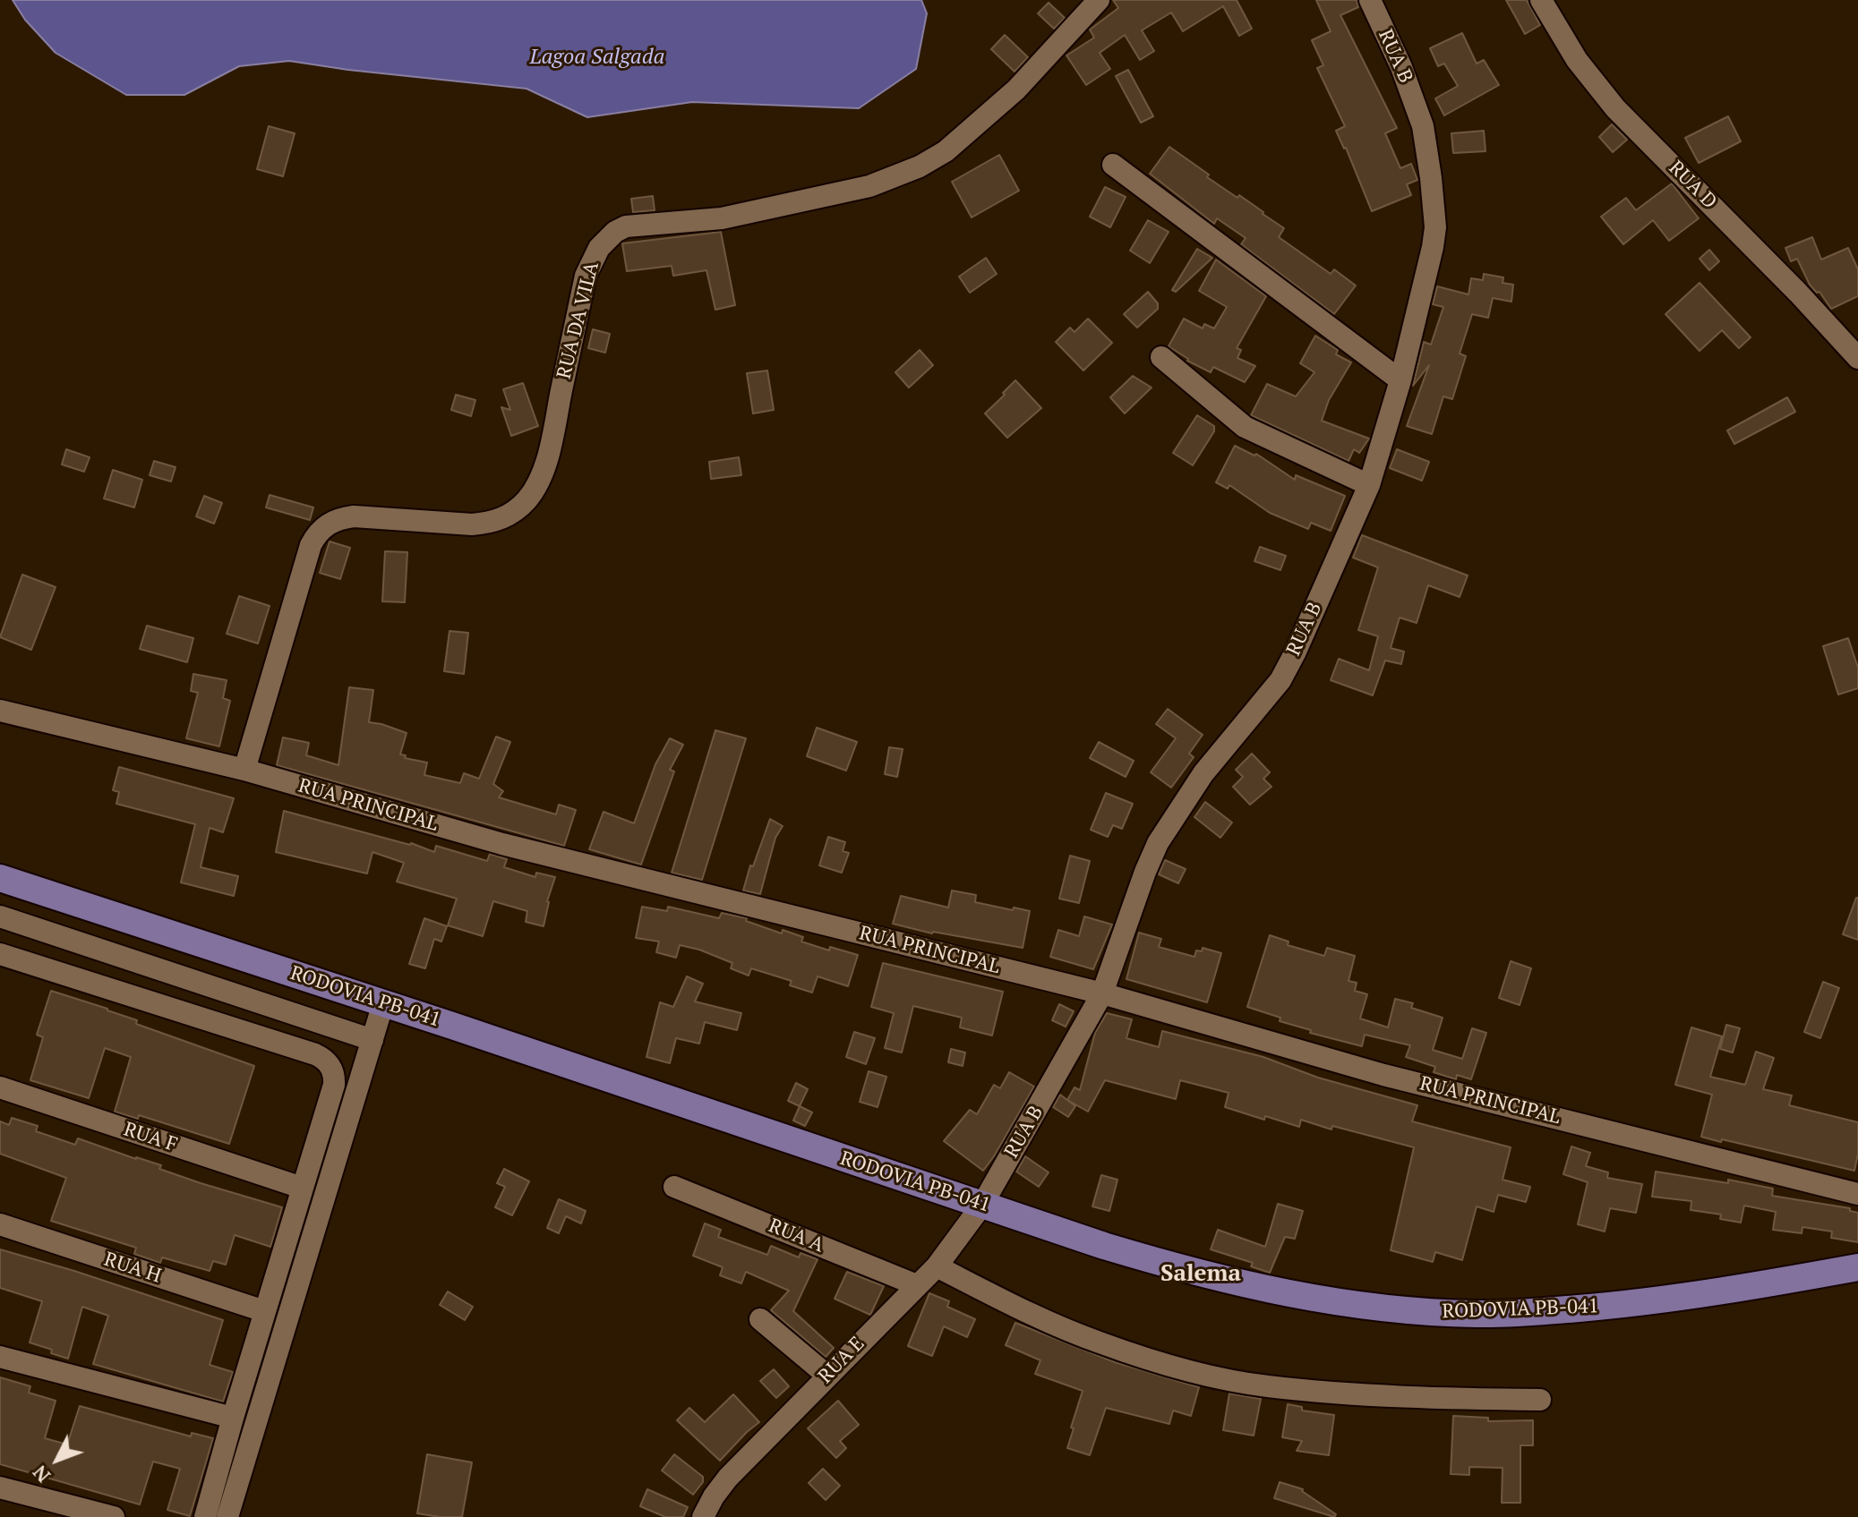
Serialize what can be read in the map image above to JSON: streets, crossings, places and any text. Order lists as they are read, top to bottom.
{
  "streets": {
    "main road": ["RODOVIA PB-041"],
    "street": [
      "RUA B",
      "RUA D",
      "RUA DA VILA",
      "RUA PRINCIPAL",
      "RUA F",
      "RUA A",
      "RUA H",
      "RUA E"
    ]
  },
  "crossings": [
    ["RUA B", "RUA PRINCIPAL"],
    ["RUA B", "RODOVIA PB-041"],
    ["RUA B", "RUA E"],
    ["RUA DA VILA", "RUA PRINCIPAL"],
    ["RODOVIA PB-041", "RUA E"],
    ["RUA A", "RUA E"]
  ],
  "districts": ["Salema"],
  "water": ["Lagoa Salgada"],
  "north": "bottom left"
}
